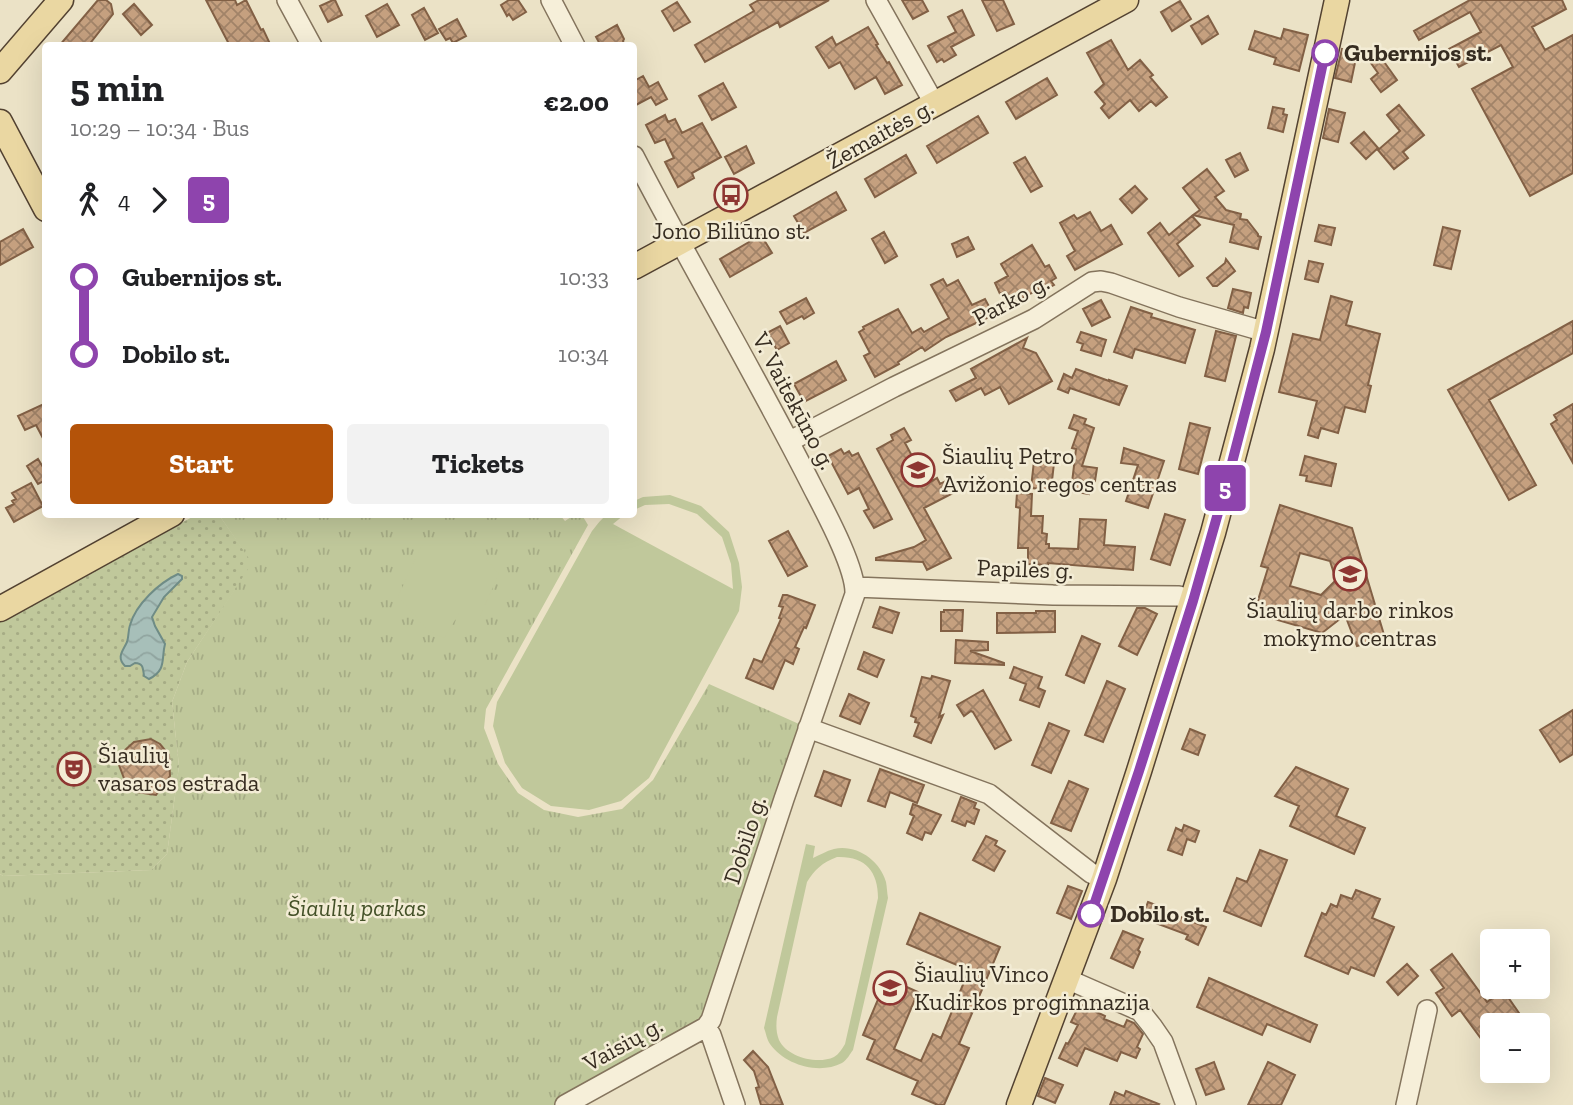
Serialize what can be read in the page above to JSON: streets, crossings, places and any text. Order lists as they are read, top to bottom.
{
  "streets": {
    "main road": ["Žemaitės g."],
    "street": [
      "Parko g.",
      "V. Vaitekūno g.",
      "Papilės g.",
      "Dobilo g.",
      "Vaisių g."
    ]
  },
  "crossings": [
    ["Žemaitės g.", "V. Vaitekūno g."],
    ["Parko g.", "V. Vaitekūno g."],
    ["V. Vaitekūno g.", "Papilės g."],
    ["V. Vaitekūno g.", "Dobilo g."],
    ["Papilės g.", "Dobilo g."],
    ["Dobilo g.", "Vaisių g."]
  ],
  "parks": ["Šiaulių parkas"],
  "places": {
    "other": ["Gubernijos st.", "Dobilo st."],
    "bus stop": ["Jono Biliūno st."],
    "school or university": ["Šiaulių Petro Avižonio regos centras", "Šiaulių darbo rinkos mokymo centras", "Šiaulių Vinco Kudirkos progimnazija"],
    "theatre": ["Šiaulių vasaros estrada"]
  },
  "lines": ["bus line 5"],
  "page": {
    "on_map": "5",
    "heading": ["5 min", "10:29 – 10:34 · Bus", "€2.00"],
    "legs": ["4", "5"],
    "list": [
      {
        "name": "Gubernijos st.",
        "value": "10:33"
      },
      {
        "name": "Dobilo st.",
        "value": "10:34"
      }
    ],
    "buttons": ["Start", "Tickets"],
    "map_buttons": ["+", "−"]
  }
}
